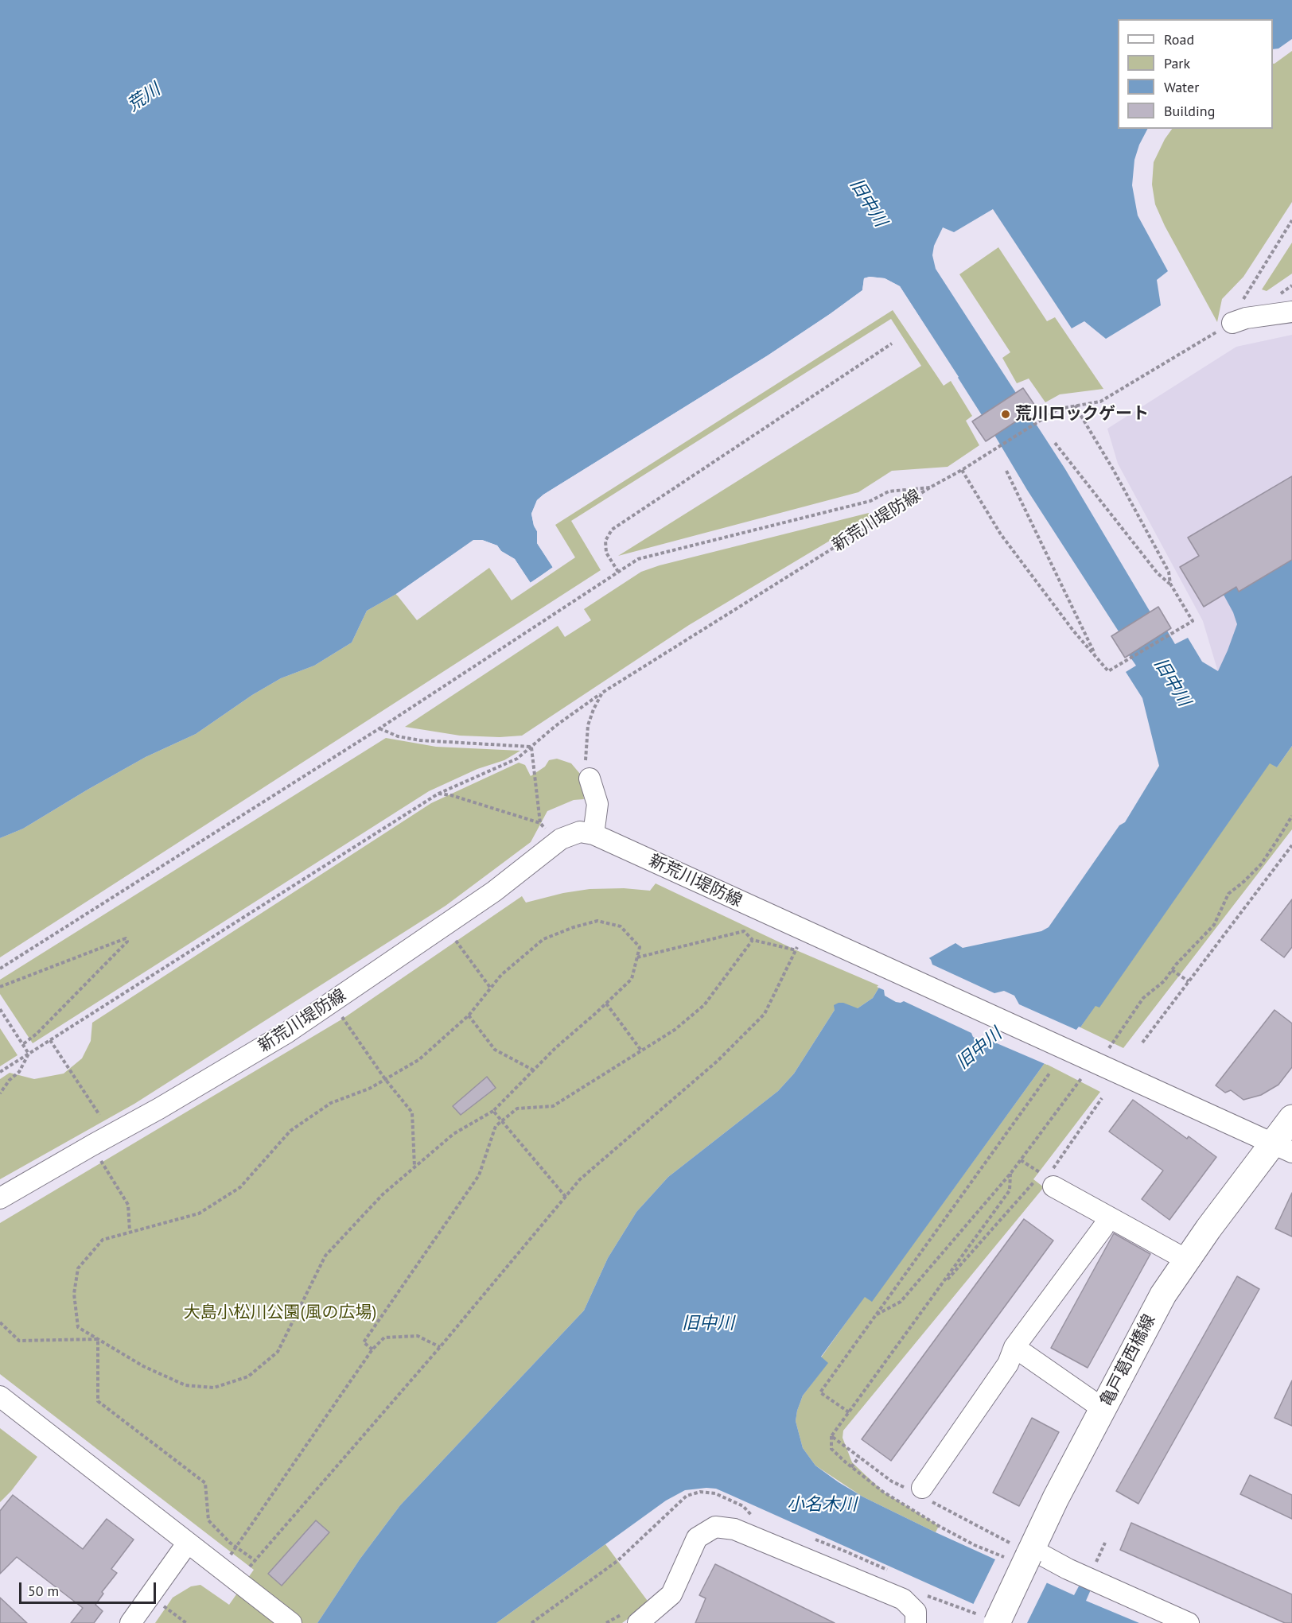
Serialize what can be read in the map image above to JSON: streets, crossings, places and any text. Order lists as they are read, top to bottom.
{
  "streets": {
    "main road": ["亀戸葛西橋線"],
    "street": ["新荒川堤防線"]
  },
  "crossings": [
    ["新荒川堤防線", "亀戸葛西橋線"]
  ],
  "water": ["荒川", "旧中川", "小名木川"],
  "parks": ["大島小松川公園(風の広場)"],
  "places": ["荒川ロックゲート"],
  "legend": [
    "Road",
    "Park",
    "Water",
    "Building"
  ],
  "scale_bar": "50 m"
}
